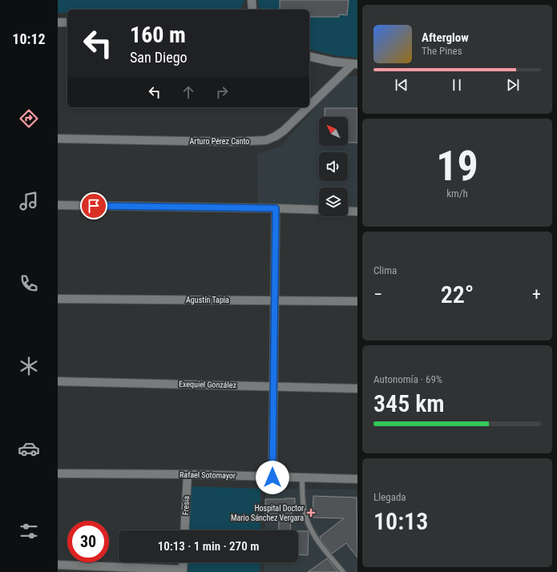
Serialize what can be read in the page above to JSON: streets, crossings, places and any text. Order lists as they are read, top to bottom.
{
  "streets": {
    "street": [
      "Arturo Pérez Canto",
      "Agustín Tapia",
      "Exequiel González",
      "Rafael Sotomayor",
      "Fresia"
    ]
  },
  "crossings": [
    ["Rafael Sotomayor", "Fresia"]
  ],
  "places": {
    "health": ["Hospital Doctor Mario Sánchez Vergara"]
  },
  "north": "top left",
  "page": {
    "tabs": "10:12",
    "turn": ["160 m", "San Diego"],
    "song": ["Afterglow", "The Pines"],
    "tile": [
      ["19", "km/h"],
      "Clima",
      ["Autonomía · 69%", "345 km"],
      ["Llegada", "10:13"]
    ],
    "heat": ["−", "22°", "+"],
    "limit": "30",
    "trip": "10:13 · 1 min · 270 m"
  }
}
